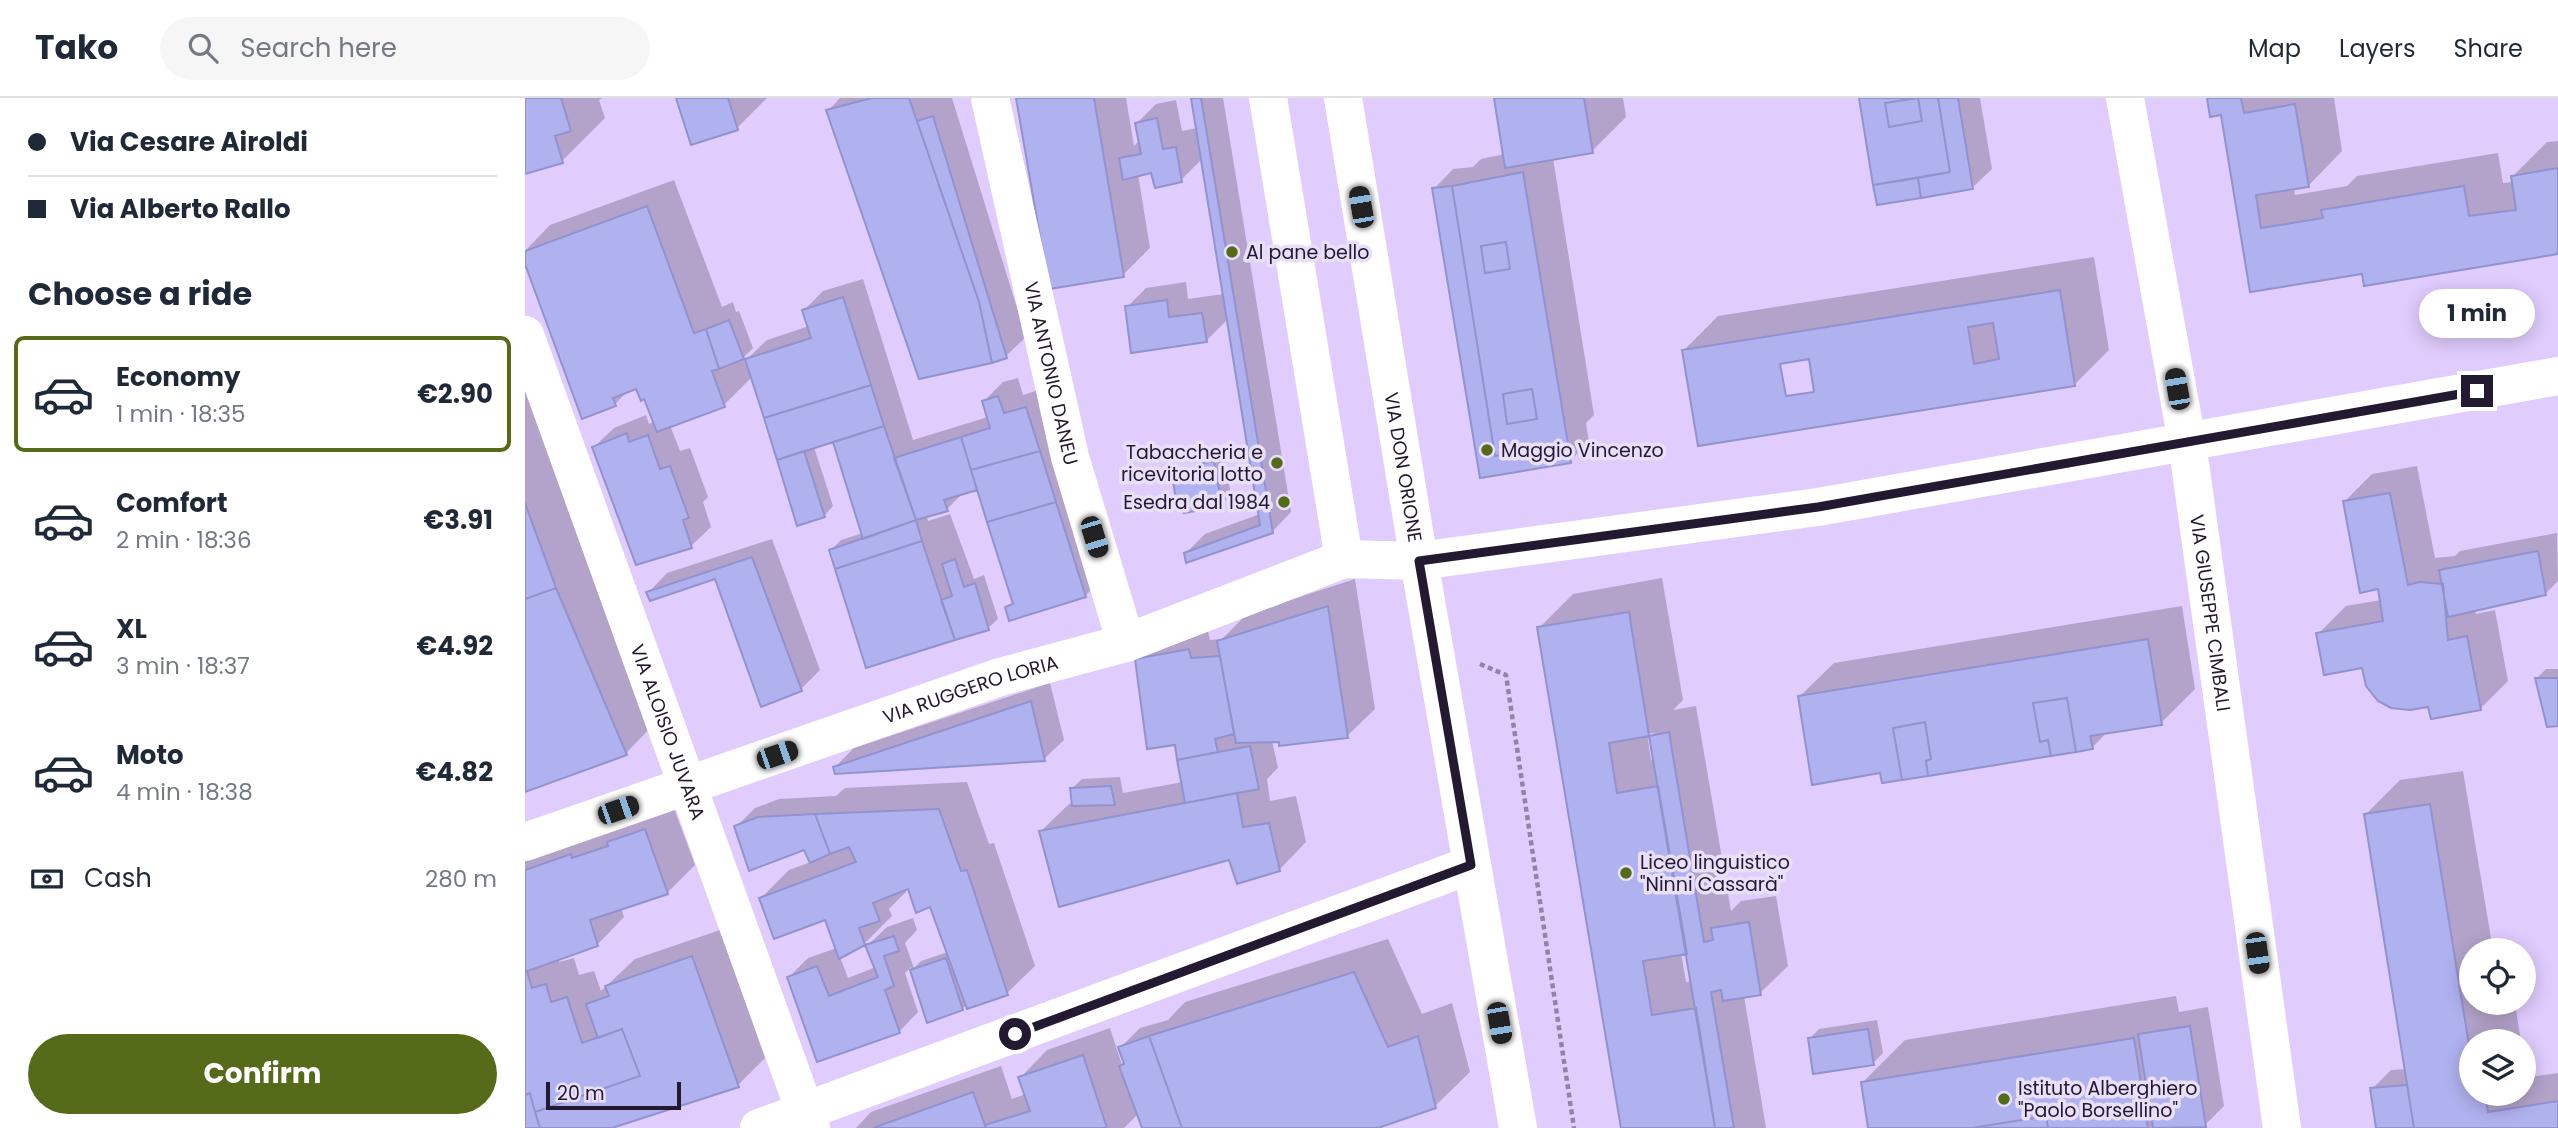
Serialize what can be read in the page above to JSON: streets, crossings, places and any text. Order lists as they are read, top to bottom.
{
  "streets": {
    "street": [
      "VIA ANTONIO DANEU",
      "VIA DON ORIONE",
      "VIA GIUSEPPE CIMBALI",
      "VIA RUGGERO LORIA",
      "VIA ALOISIO JUVARA"
    ]
  },
  "crossings": [
    ["VIA ANTONIO DANEU", "VIA RUGGERO LORIA"],
    ["VIA DON ORIONE", "VIA RUGGERO LORIA"],
    ["VIA GIUSEPPE CIMBALI", "VIA RUGGERO LORIA"],
    ["VIA RUGGERO LORIA", "VIA ALOISIO JUVARA"]
  ],
  "places": [
    "Al pane bello",
    "Maggio Vincenzo",
    "Tabaccheria e ricevitoria lotto",
    "Esedra dal 1984",
    "Liceo linguistico \"Ninni Cassarà\"",
    "Istituto Alberghiero \"Paolo Borsellino\""
  ],
  "scale_bar": "20 m",
  "page": {
    "header": "Tako",
    "search": "Search here",
    "nav": ["Map", "Layers", "Share"],
    "banner": ["Via Cesare Airoldi", "Via Alberto Rallo"],
    "heading": "Choose a ride",
    "bubble": "1 min",
    "list": [
      {
        "name": "Economy",
        "note": "1 min · 18:35",
        "value": "€2.90"
      },
      {
        "name": "Comfort",
        "note": "2 min · 18:36",
        "value": "€3.91"
      },
      {
        "name": "XL",
        "note": "3 min · 18:37",
        "value": "€4.92"
      },
      {
        "name": "Moto",
        "note": "4 min · 18:38",
        "value": "€4.82"
      }
    ],
    "pay": ["Cash", "280 m"],
    "buttons": "Confirm",
    "scale": "20 m"
  }
}
